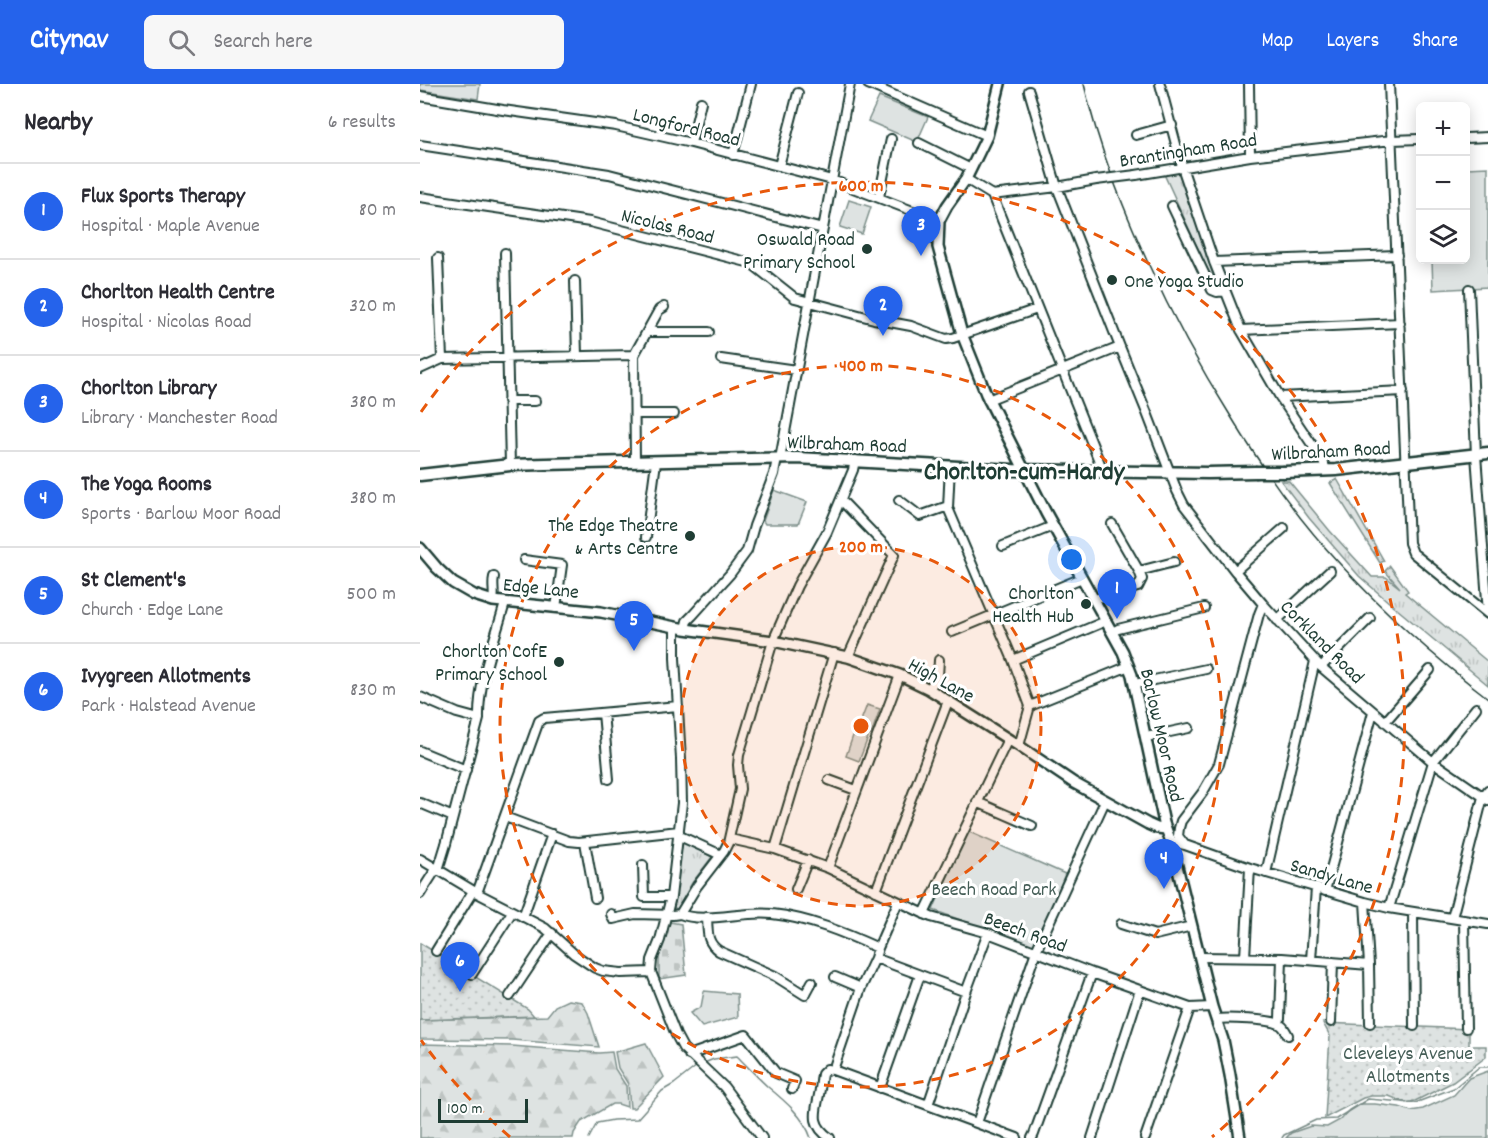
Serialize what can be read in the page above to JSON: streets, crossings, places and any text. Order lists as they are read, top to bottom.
{
  "streets": {
    "highway": ["Wilbraham Road"],
    "main road": ["Edge Lane", "High Lane", "Barlow Moor Road"],
    "street": [
      "Longford Road",
      "Brantingham Road",
      "Nicolas Road",
      "Corkland Road",
      "Sandy Lane",
      "Beech Road"
    ]
  },
  "crossings": [
    ["Longford Road", "Barlow Moor Road"],
    ["Brantingham Road", "Corkland Road"],
    ["Nicolas Road", "Barlow Moor Road"],
    ["Wilbraham Road", "Corkland Road"],
    ["Wilbraham Road", "Barlow Moor Road"],
    ["Edge Lane", "High Lane"],
    ["High Lane", "Barlow Moor Road"],
    ["Barlow Moor Road", "Sandy Lane"],
    ["Barlow Moor Road", "Beech Road"]
  ],
  "districts": ["Chorlton-cum-Hardy"],
  "parks": ["Beech Road Park", "Cleveleys Avenue Allotments"],
  "places": [
    "Oswald Road Primary School",
    "One Yoga Studio",
    "The Edge Theatre & Arts Centre",
    "Chorlton Health Hub",
    "Chorlton CofE Primary School"
  ],
  "scale_bar": "100 m",
  "page": {
    "header": "Citynav",
    "search": "Search here",
    "nav": ["Map", "Layers", "Share"],
    "heading": ["Nearby", "6 results"],
    "map_buttons": ["+", "−"],
    "list": [
      {
        "mark": "1",
        "name": "Flux Sports Therapy",
        "note": "Hospital · Maple Avenue",
        "value": "80 m"
      },
      {
        "mark": "2",
        "name": "Chorlton Health Centre",
        "note": "Hospital · Nicolas Road",
        "value": "320 m"
      },
      {
        "mark": "3",
        "name": "Chorlton Library",
        "note": "Library · Manchester Road",
        "value": "380 m"
      },
      {
        "mark": "4",
        "name": "The Yoga Rooms",
        "note": "Sports · Barlow Moor Road",
        "value": "380 m"
      },
      {
        "mark": "5",
        "name": "St Clement's",
        "note": "Church · Edge Lane",
        "value": "500 m"
      },
      {
        "mark": "6",
        "name": "Ivygreen Allotments",
        "note": "Park · Halstead Avenue",
        "value": "830 m"
      }
    ],
    "pins": [
      "3",
      "2",
      "1",
      "5",
      "4",
      "6"
    ],
    "scale": "100 m"
  },
  "rings": ["600 m", "400 m", "200 m"]
}
